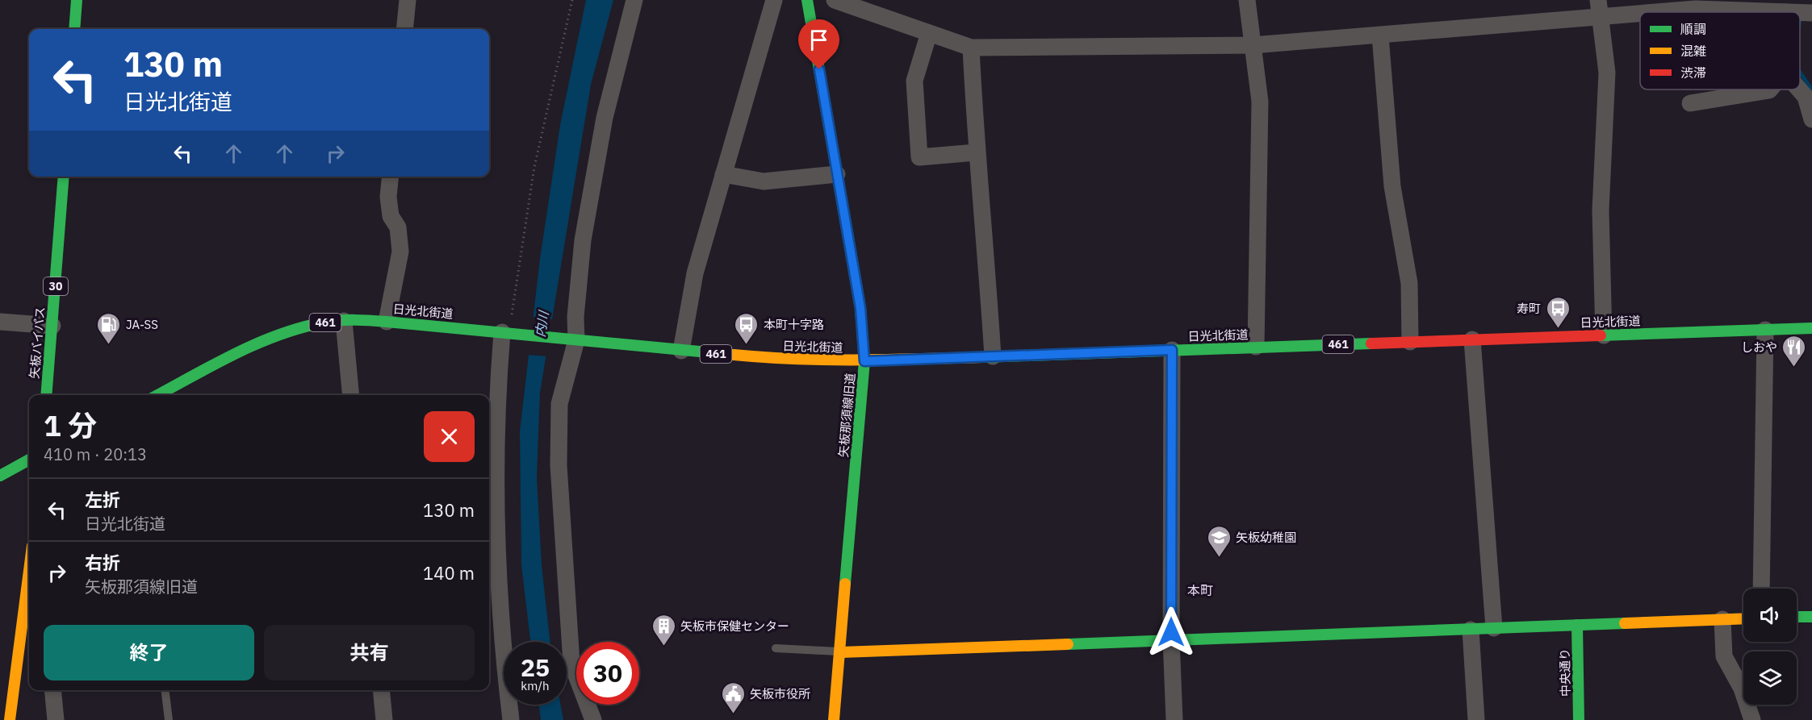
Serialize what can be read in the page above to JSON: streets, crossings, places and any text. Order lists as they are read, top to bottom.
{
  "streets": {
    "main road": [
      "30",
      "日光北街道",
      "461",
      "矢板バイパス",
      "矢板那須線旧道",
      "中央通り"
    ]
  },
  "crossings": [
    ["日光北街道", "矢板那須線旧道"]
  ],
  "districts": ["本町"],
  "water": ["内川"],
  "places": {
    "bus stop": ["寿町", "本町十字路"],
    "fuel station": ["JA-SS"],
    "restaurant": ["しおや"],
    "school or university": ["矢板幼稚園"],
    "building": ["矢板市保健センター"],
    "public building": ["矢板市役所"]
  },
  "legend": ["順調", "混雑", "渋滞"],
  "page": {
    "turn": ["130 m", "日光北街道"],
    "heading": ["1 分", "410 m · 20:13"],
    "list": [
      {
        "name": "左折",
        "note": "日光北街道",
        "value": "130 m"
      },
      {
        "name": "右折",
        "note": "矢板那須線旧道",
        "value": "140 m"
      }
    ],
    "buttons": ["終了", "共有"],
    "speed": "25 km/h",
    "limit": "30"
  }
}
